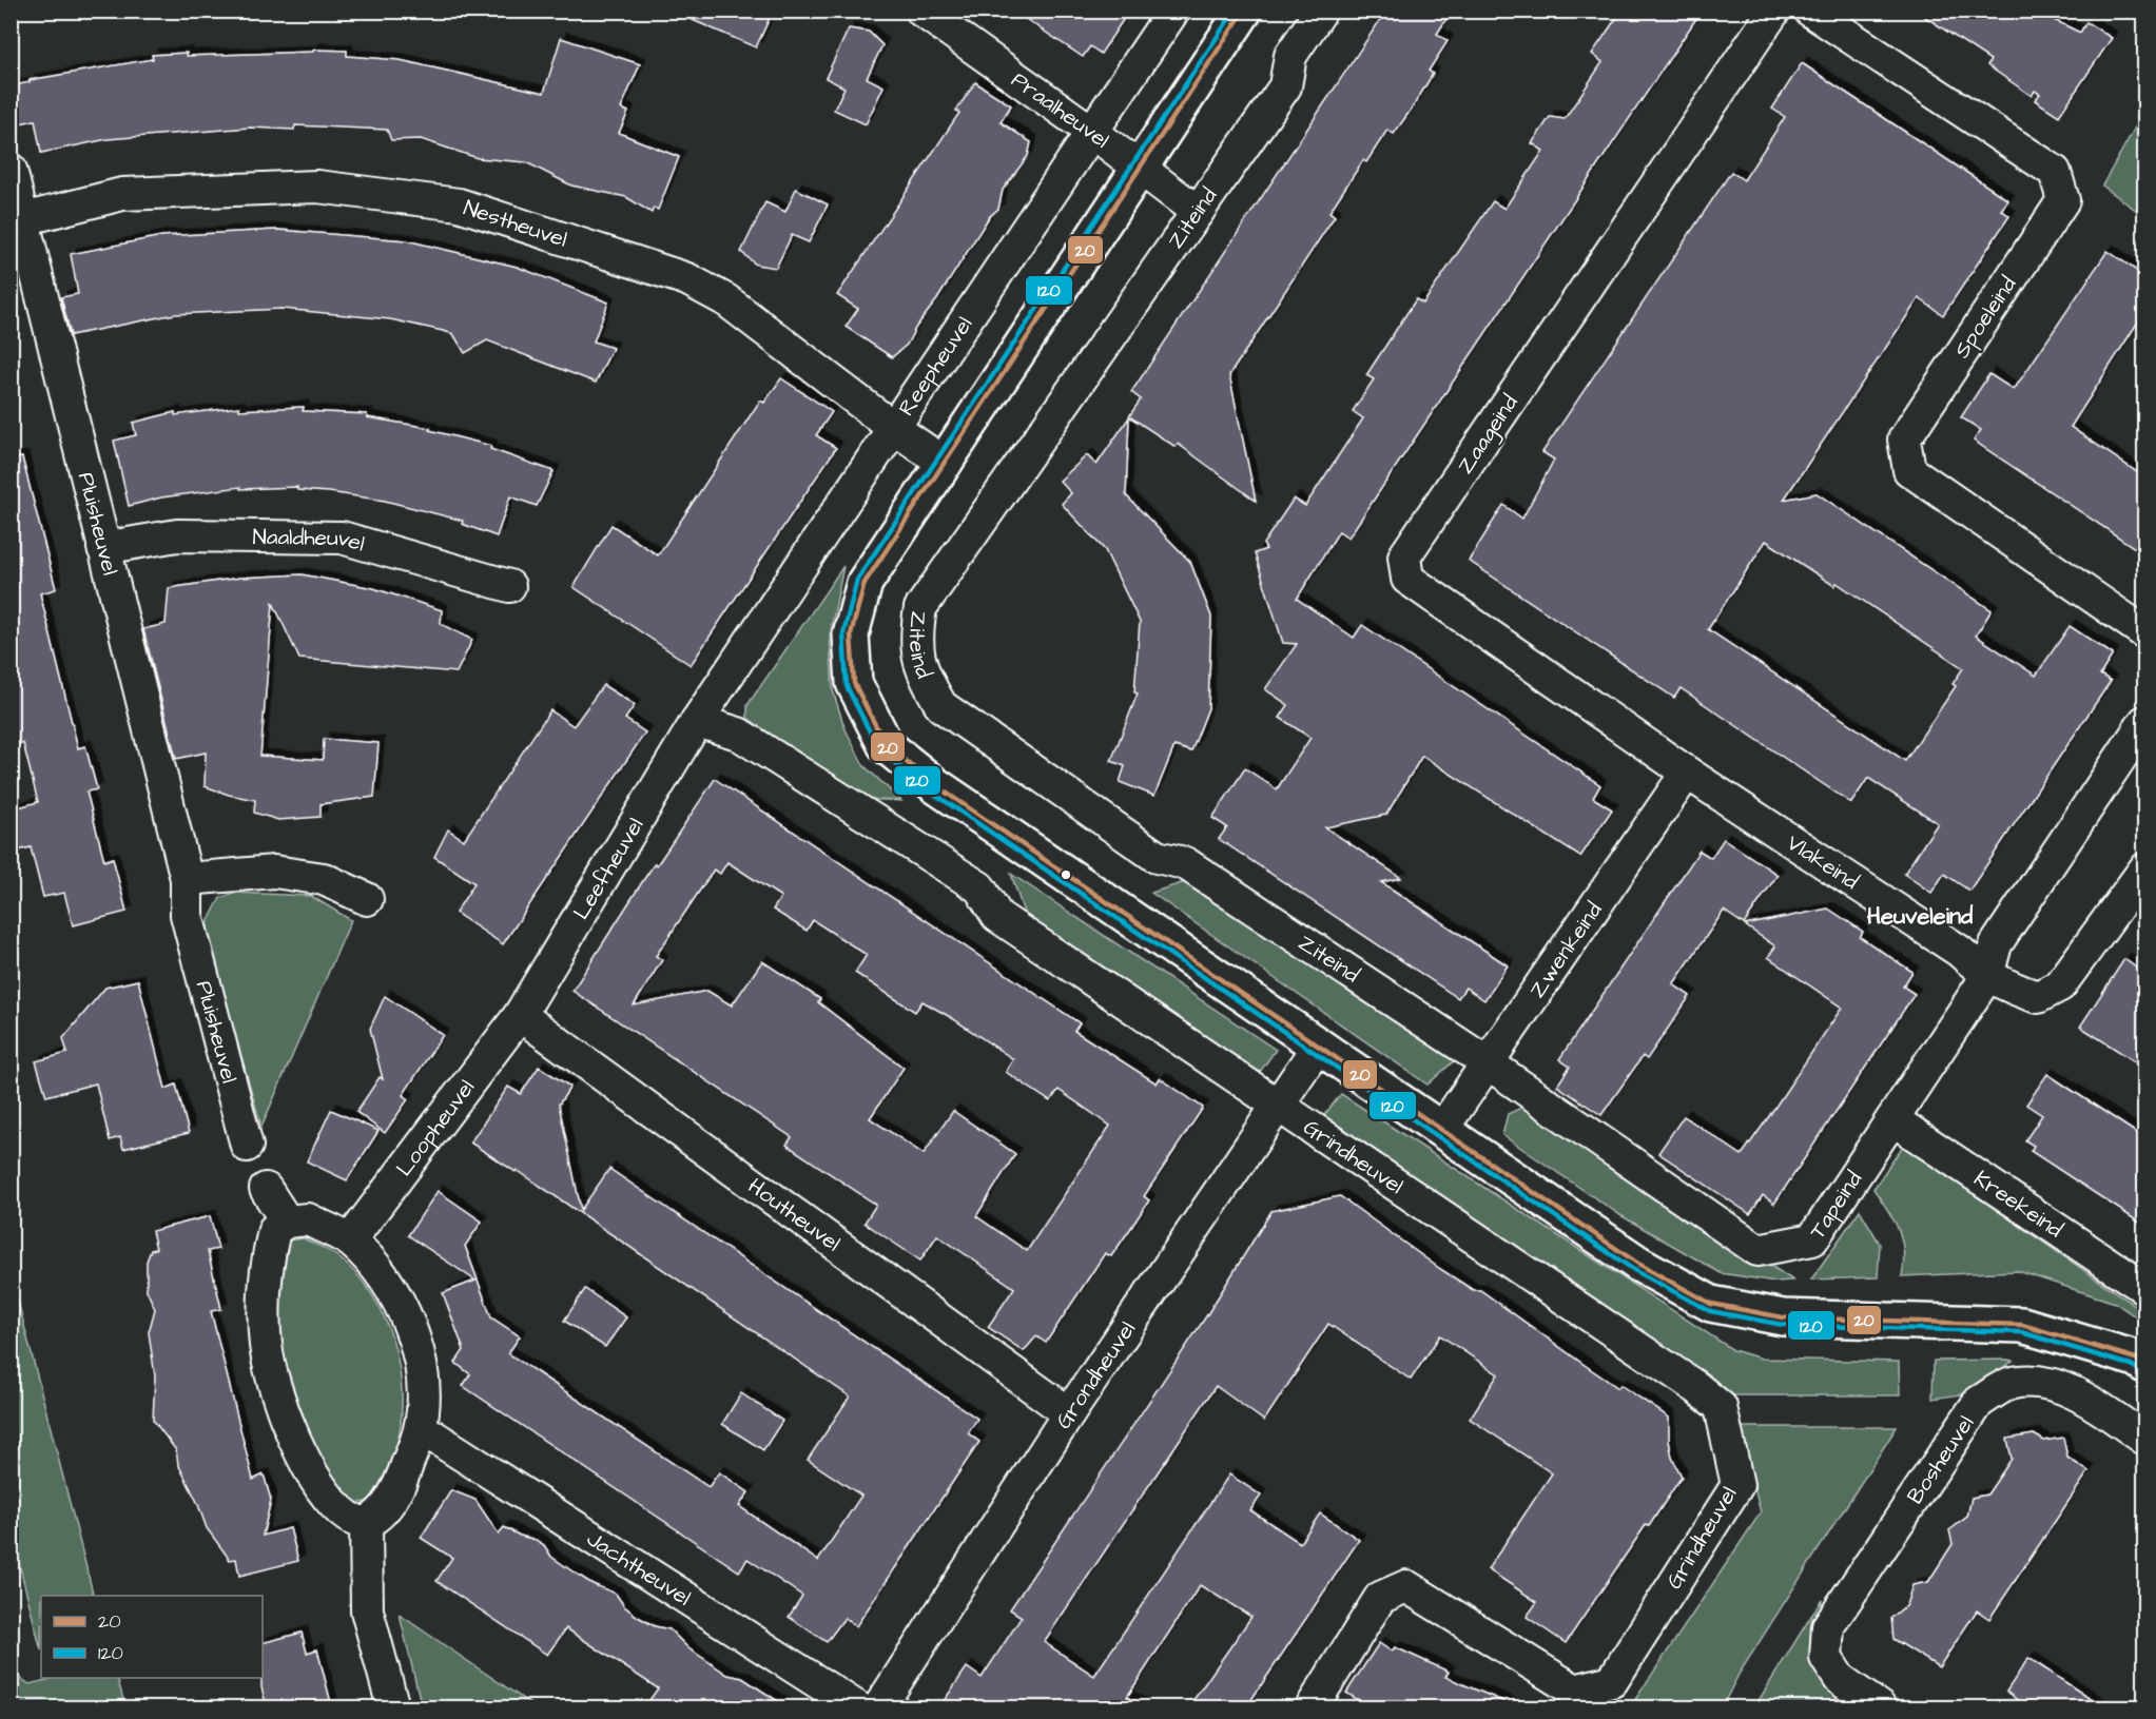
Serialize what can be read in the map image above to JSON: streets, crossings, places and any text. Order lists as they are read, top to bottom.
{
  "streets": {
    "street": [
      "Praalheuvel",
      "Ziteind",
      "Nestheuvel",
      "Spoeleind",
      "Reepheuvel",
      "Zaageind",
      "Pluisheuvel",
      "Naaldheuvel",
      "Vlakeind",
      "Leefheuvel",
      "Zwenkeind",
      "Loopheuvel",
      "Grindheuvel",
      "Tapeind",
      "Kreekeind",
      "Houtheuvel",
      "Grondheuvel",
      "Bosheuvel",
      "Jachtheuvel"
    ]
  },
  "crossings": [
    ["Praalheuvel", "Ziteind"],
    ["Praalheuvel", "Reepheuvel"],
    ["Ziteind", "Zwenkeind"],
    ["Ziteind", "Tapeind"],
    ["Nestheuvel", "Reepheuvel"],
    ["Nestheuvel", "Pluisheuvel"],
    ["Reepheuvel", "Leefheuvel"],
    ["Zaageind", "Vlakeind"],
    ["Zaageind", "Zwenkeind"],
    ["Pluisheuvel", "Naaldheuvel"],
    ["Vlakeind", "Zwenkeind"],
    ["Vlakeind", "Tapeind"],
    ["Leefheuvel", "Loopheuvel"],
    ["Leefheuvel", "Houtheuvel"],
    ["Zwenkeind", "Tapeind"],
    ["Loopheuvel", "Houtheuvel"],
    ["Grindheuvel", "Grondheuvel"],
    ["Tapeind", "Kreekeind"],
    ["Houtheuvel", "Grondheuvel"]
  ],
  "districts": ["Heuveleind"],
  "lines": ["transit line 20", "transit line 120"],
  "legend": ["20", "120"]
}
